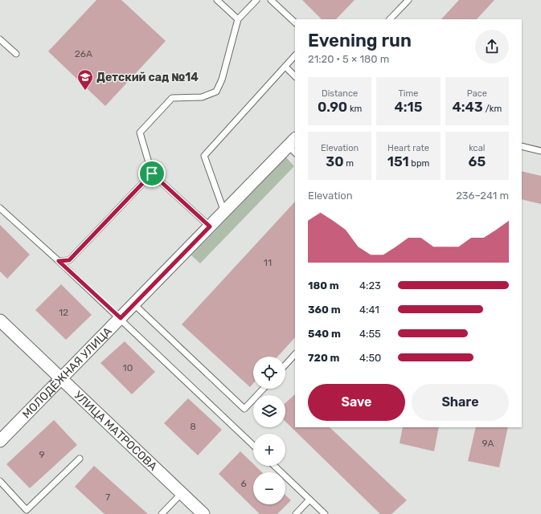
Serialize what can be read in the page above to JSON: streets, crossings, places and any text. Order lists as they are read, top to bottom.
{
  "streets": {
    "street": ["МОЛОДЁЖНАЯ УЛИЦА", "УЛИЦА МАТРОСОВА"]
  },
  "crossings": [
    ["МОЛОДЁЖНАЯ УЛИЦА", "УЛИЦА МАТРОСОВА"]
  ],
  "places": {
    "school or university": ["Детский сад №14"]
  },
  "house_numbers": [
    "26А",
    "11",
    "12",
    "10",
    "8",
    "9А",
    "9",
    "6",
    "7"
  ],
  "page": {
    "heading": ["Evening run", "21:20 · 5 × 180 m"],
    "stats": [
      ["Distance", "0.90 km"],
      ["Time", "4:15"],
      ["Pace", "4:43 /km"],
      ["Elevation", "30 m"],
      ["Heart rate", "151 bpm"],
      ["kcal", "65"]
    ],
    "chart": ["Elevation", "236–241 m"],
    "list": [
      {
        "name": "180 m",
        "note": "4:23"
      },
      {
        "name": "360 m",
        "note": "4:41"
      },
      {
        "name": "540 m",
        "note": "4:55"
      },
      {
        "name": "720 m",
        "note": "4:50"
      }
    ],
    "map_buttons": ["+", "−"],
    "buttons": ["Save", "Share"]
  }
}
